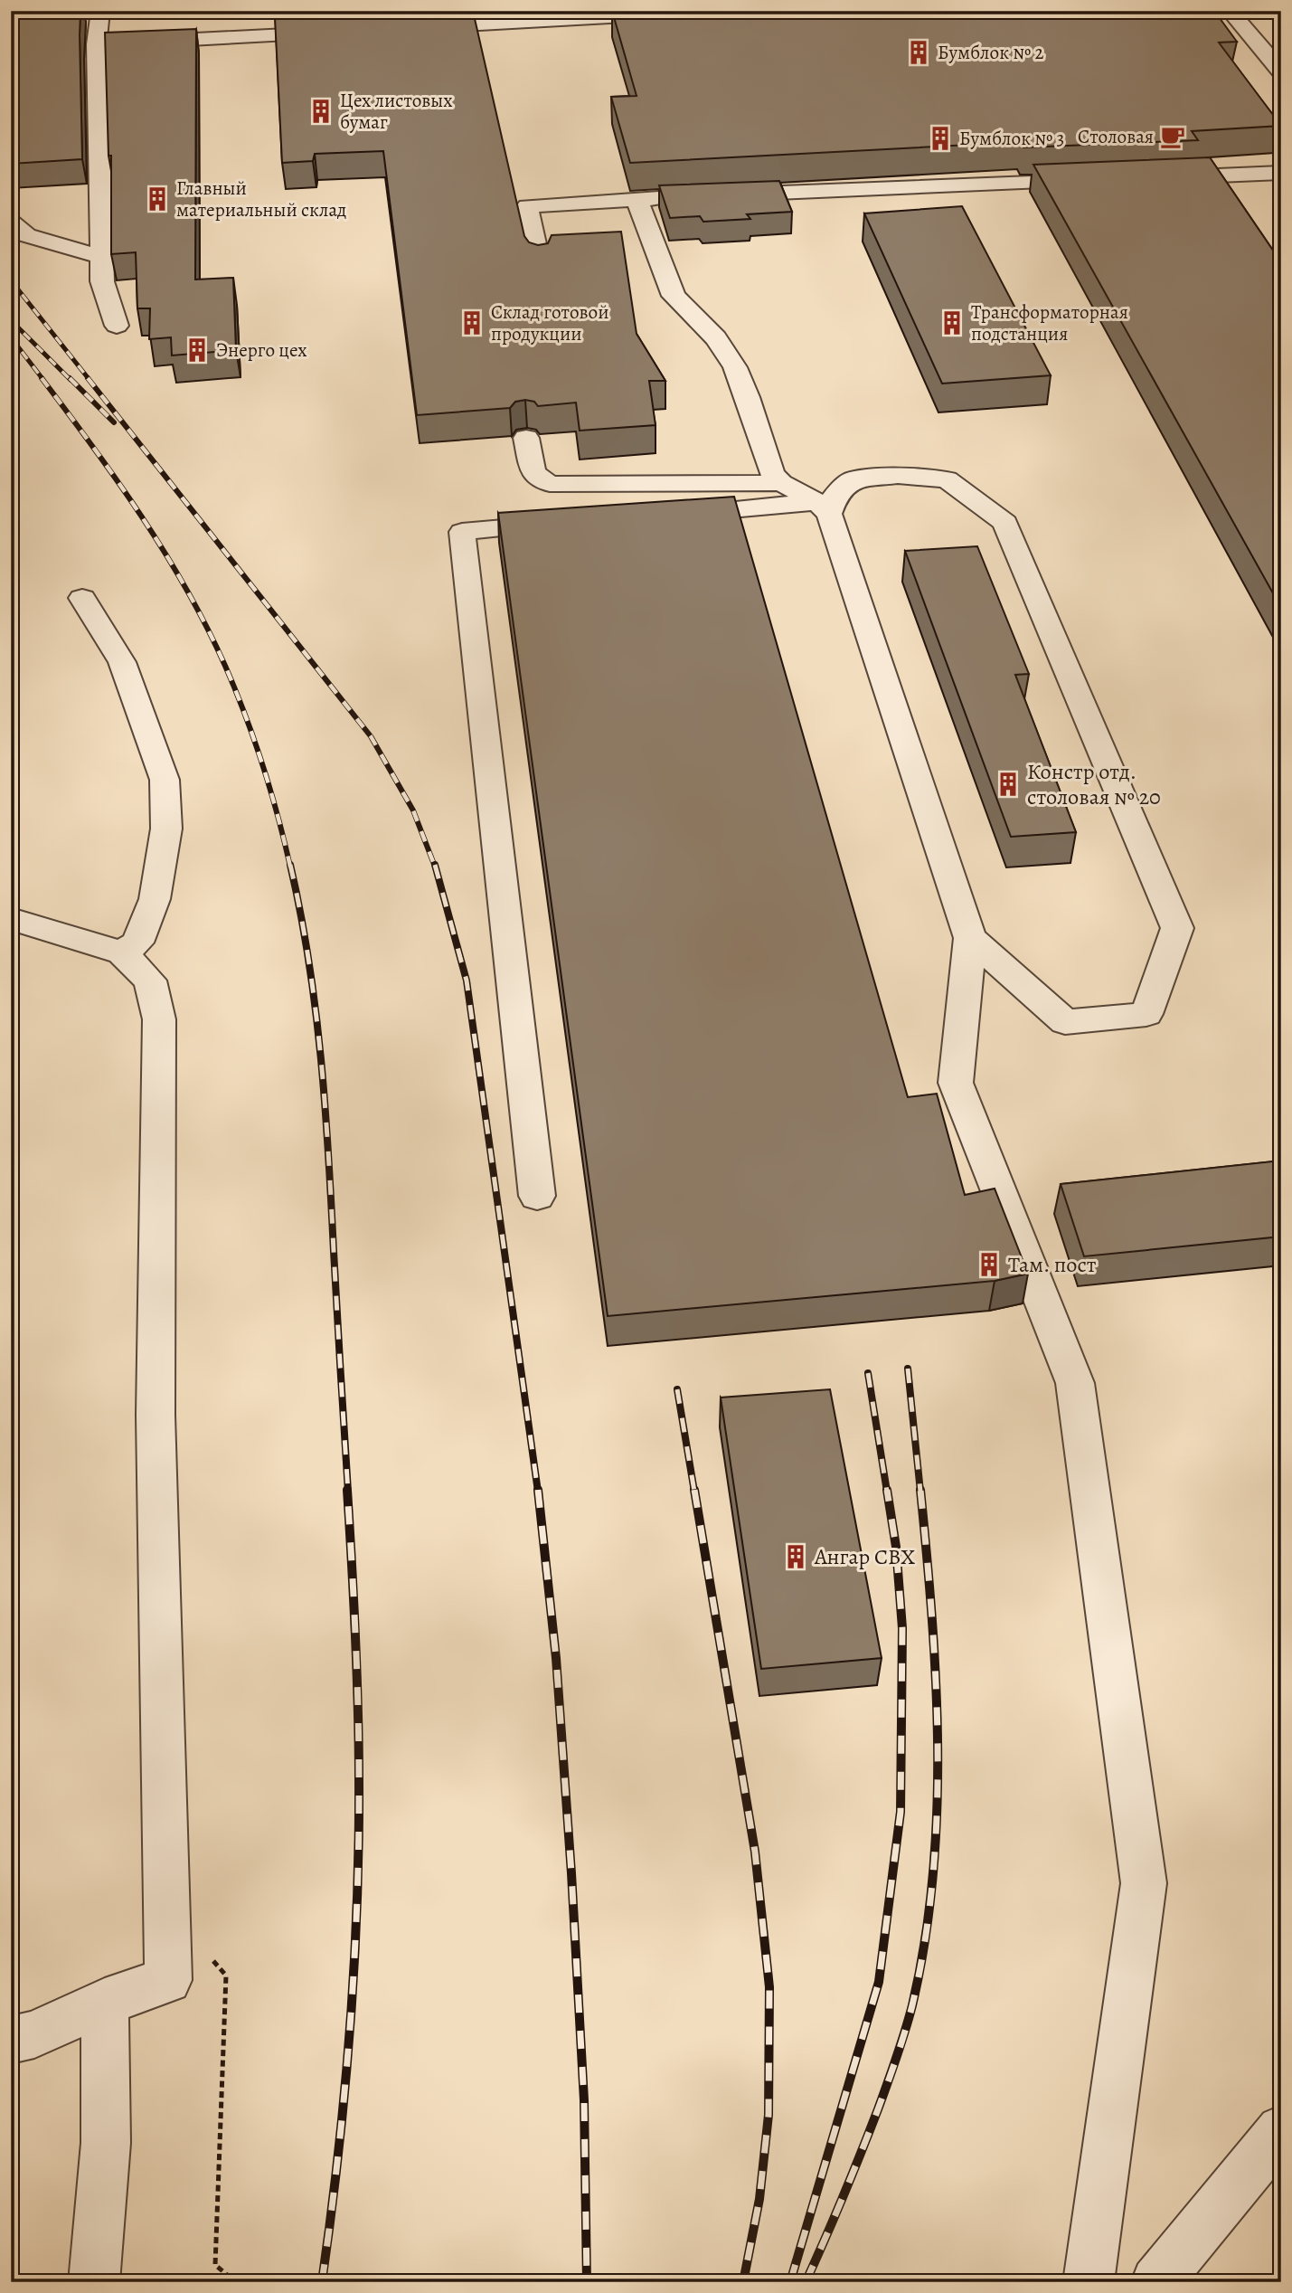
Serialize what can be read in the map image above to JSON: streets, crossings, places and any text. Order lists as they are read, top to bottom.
{
  "places": {
    "building": [
      "Бумблок № 2",
      "Цех листовых бумаг",
      "Бумблок № 3",
      "Главный материальный склад",
      "Склад готовой продукции",
      "Трансформаторная подстанция",
      "Энерго цех",
      "Констр отд. столовая № 20",
      "Там. пост",
      "Ангар СВХ"
    ],
    "cafe": ["Столовая"]
  }
}
